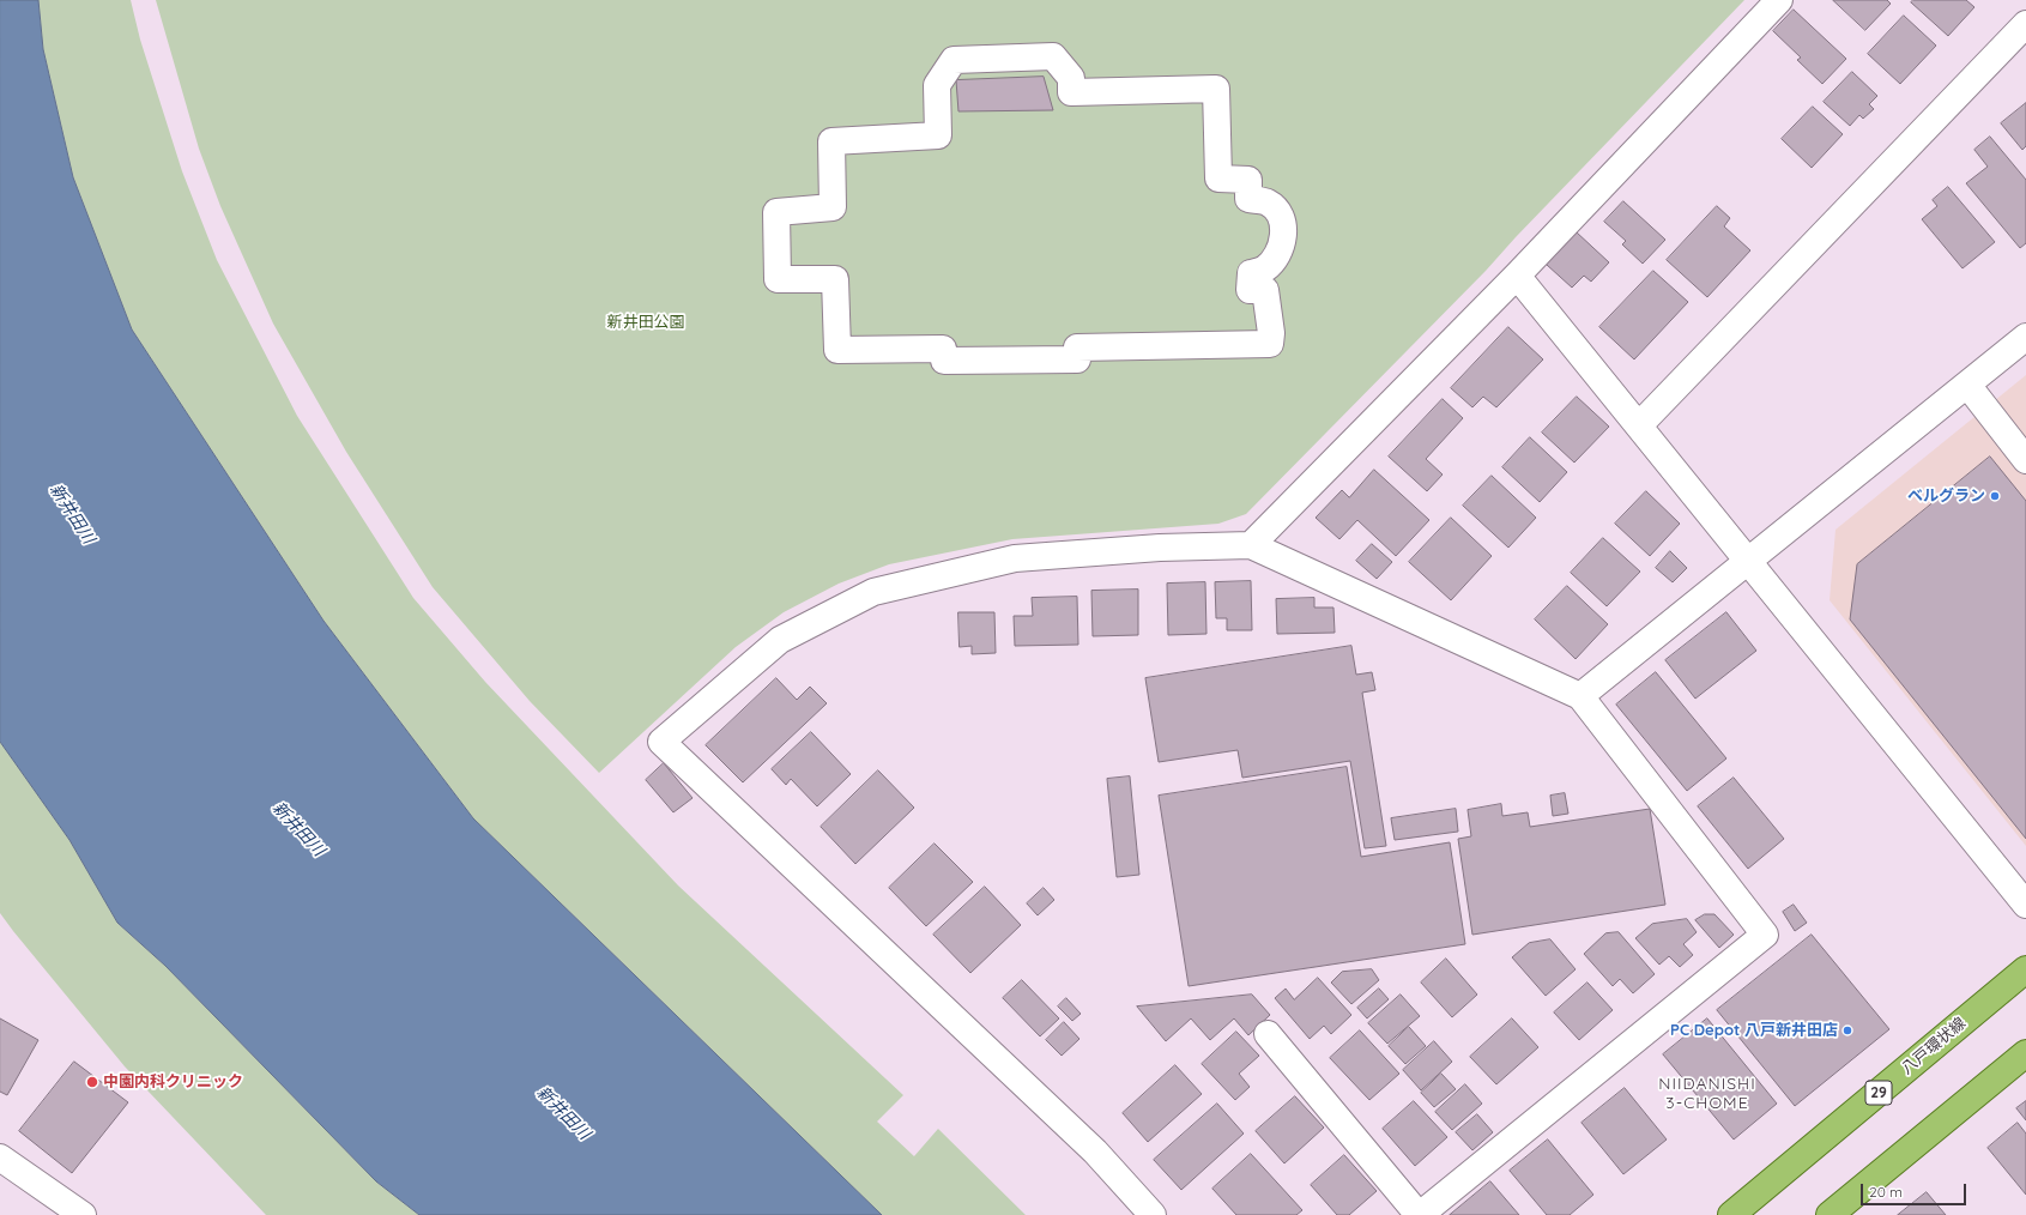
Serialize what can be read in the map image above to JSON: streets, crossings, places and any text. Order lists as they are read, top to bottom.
{
  "streets": {
    "main road": ["八戸環状線", "29"]
  },
  "districts": ["NIIDANISHI 3-CHOME"],
  "water": ["新井田川"],
  "parks": ["新井田公園"],
  "places": ["ベルグラン", "PC Depot 八戸新井田店", "中園内科クリニック"],
  "scale_bar": "20 m"
}
